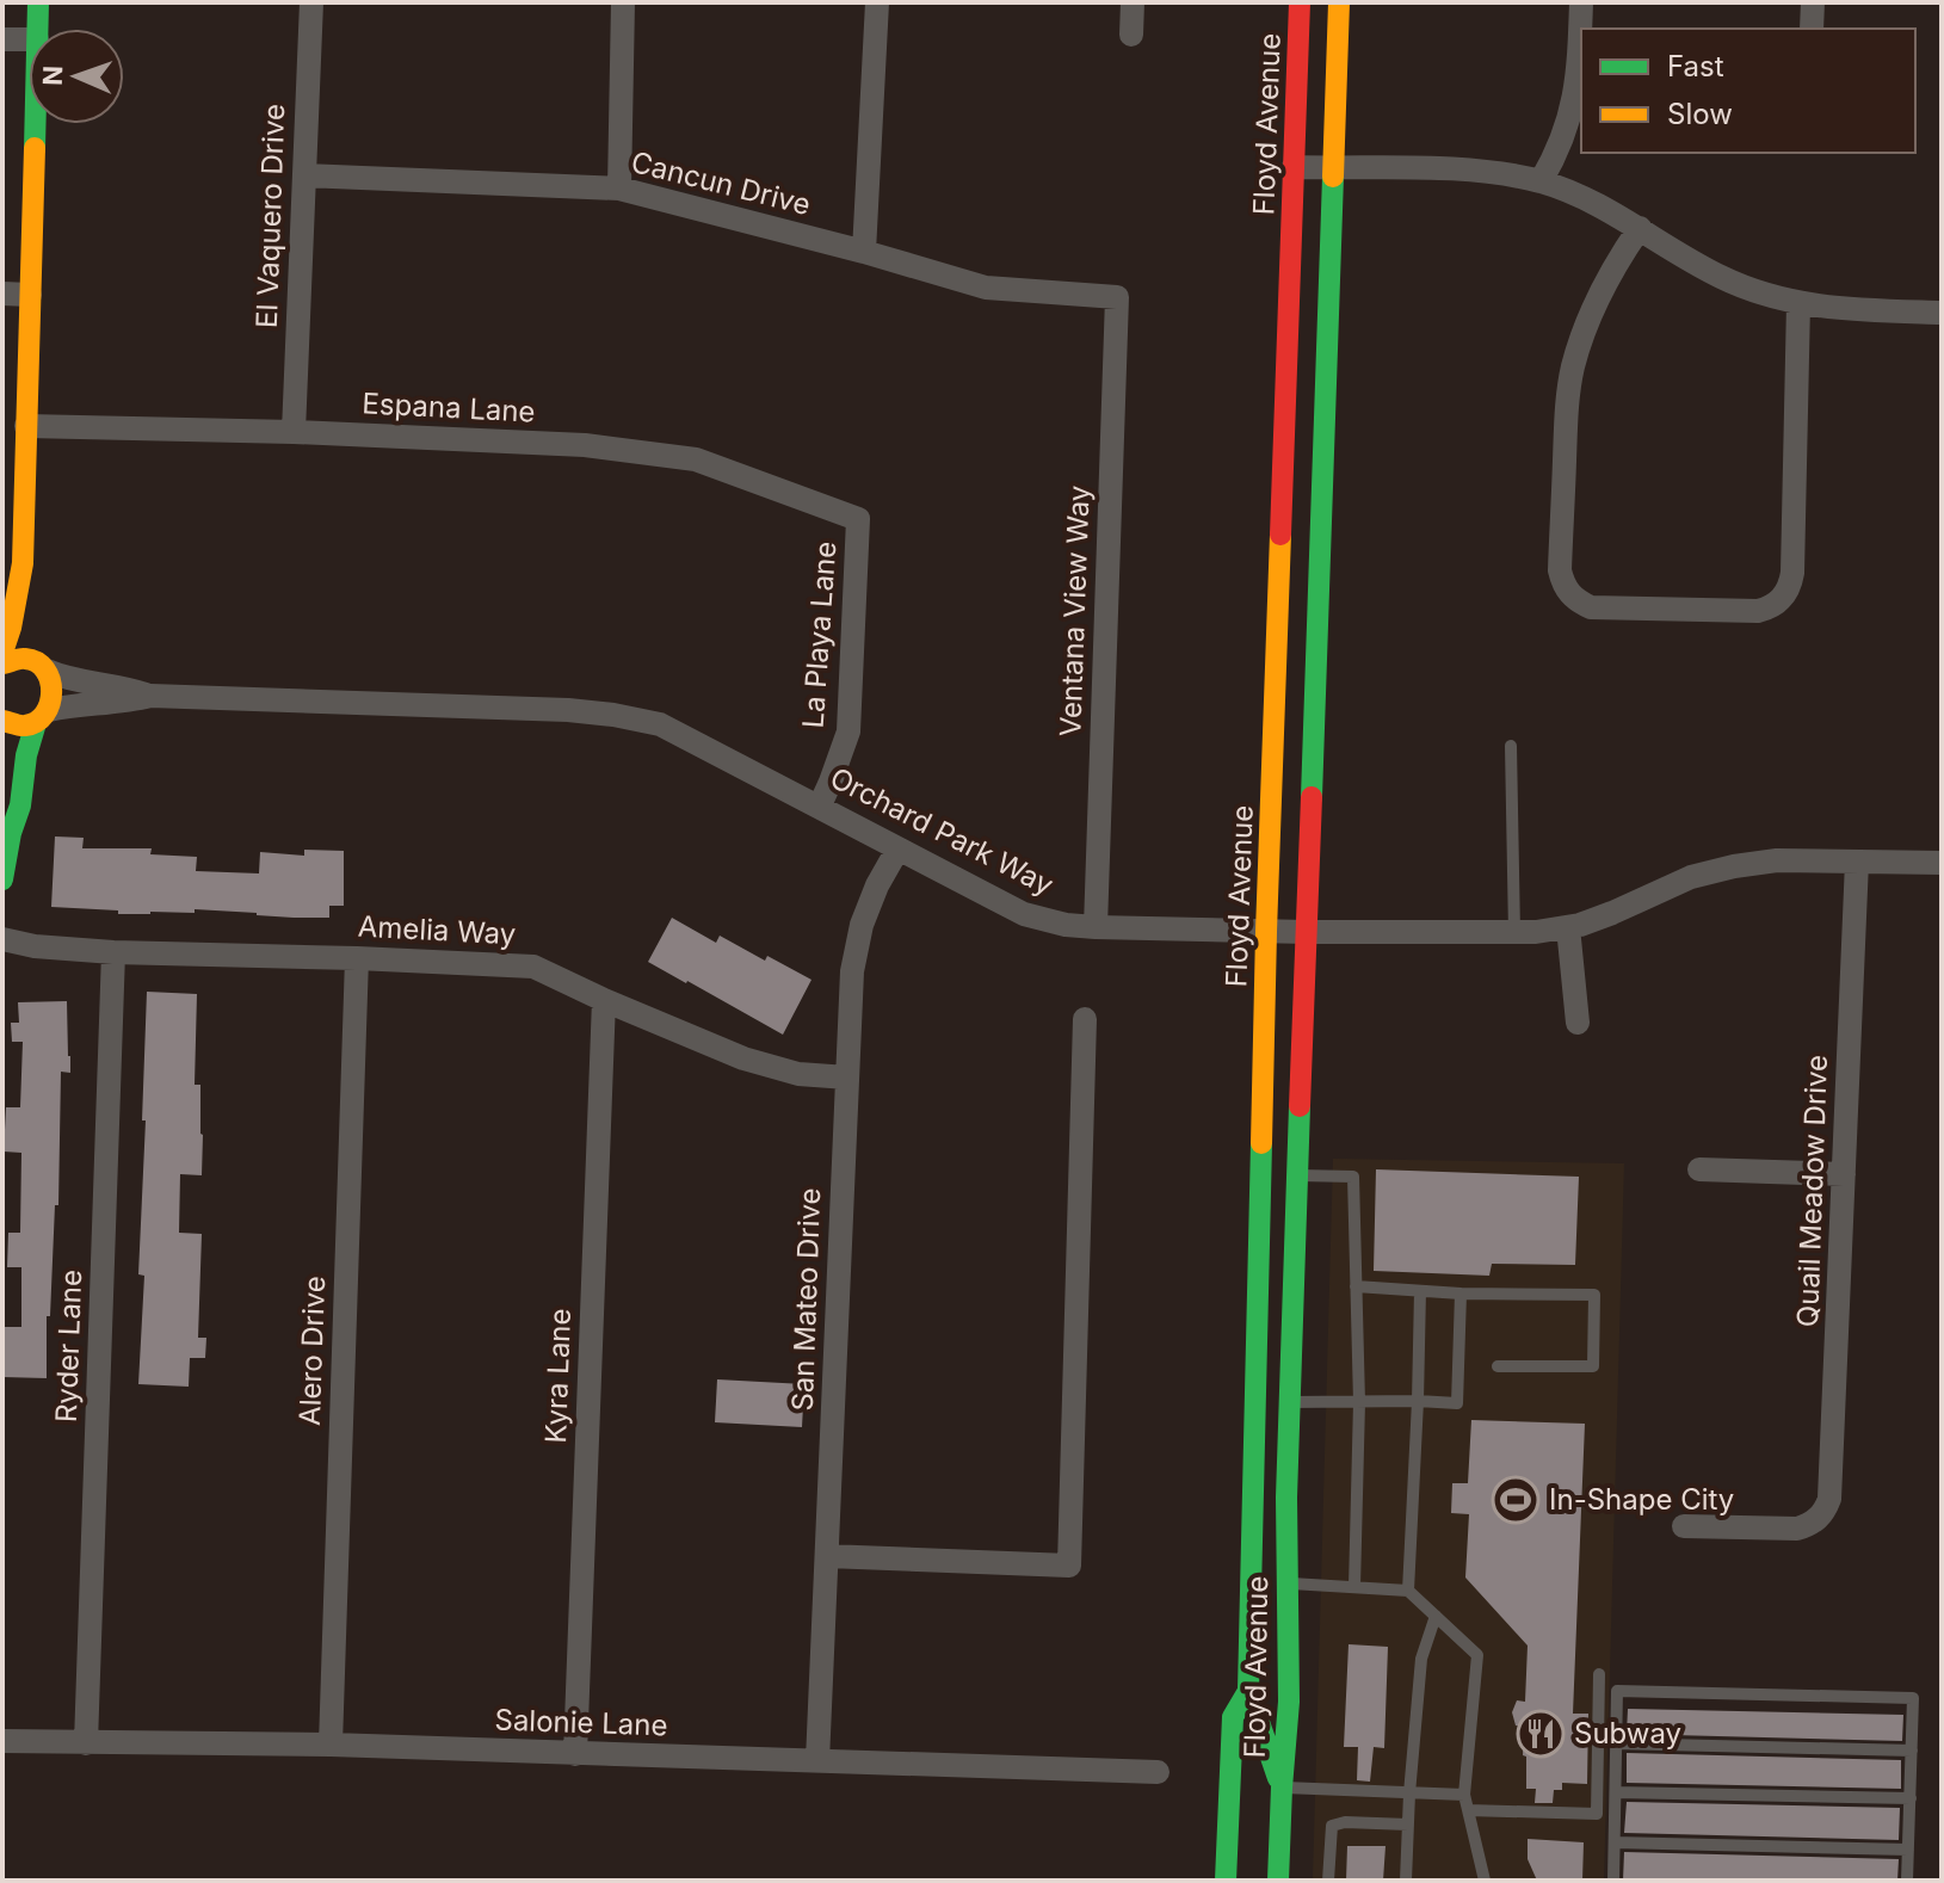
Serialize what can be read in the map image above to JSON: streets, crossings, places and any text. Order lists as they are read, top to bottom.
{
  "streets": {
    "street": [
      "Floyd Avenue",
      "Cancun Drive",
      "El Vaquero Drive",
      "Espana Lane",
      "Ventana View Way",
      "La Playa Lane",
      "Orchard Park Way",
      "Amelia Way",
      "Quail Meadow Drive",
      "San Mateo Drive",
      "Ryder Lane",
      "Alero Drive",
      "Kyra Lane",
      "Salonie Lane"
    ]
  },
  "crossings": [
    ["Floyd Avenue", "Orchard Park Way"],
    ["Cancun Drive", "El Vaquero Drive"],
    ["Cancun Drive", "Ventana View Way"],
    ["El Vaquero Drive", "Espana Lane"],
    ["Espana Lane", "La Playa Lane"],
    ["Ventana View Way", "Orchard Park Way"],
    ["La Playa Lane", "Orchard Park Way"],
    ["Orchard Park Way", "Quail Meadow Drive"],
    ["Orchard Park Way", "San Mateo Drive"],
    ["Amelia Way", "San Mateo Drive"],
    ["Amelia Way", "Ryder Lane"],
    ["Amelia Way", "Alero Drive"],
    ["Amelia Way", "Kyra Lane"],
    ["San Mateo Drive", "Salonie Lane"],
    ["Ryder Lane", "Salonie Lane"],
    ["Alero Drive", "Salonie Lane"],
    ["Kyra Lane", "Salonie Lane"]
  ],
  "places": {
    "sports": ["In-Shape City"],
    "restaurant": ["Subway"]
  },
  "legend": ["Fast", "Slow"],
  "north": "left"
}
